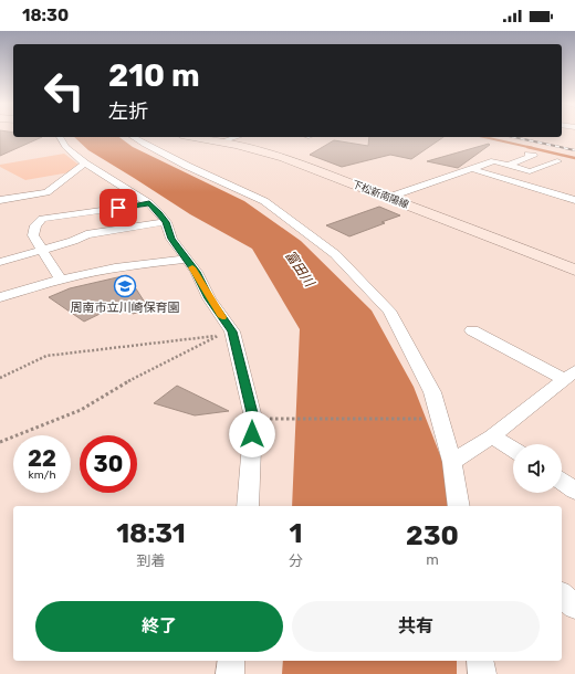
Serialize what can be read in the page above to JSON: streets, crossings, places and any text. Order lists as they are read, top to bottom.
{
  "streets": {
    "main road": ["下松新南陽線"]
  },
  "water": ["富田川"],
  "places": {
    "school or university": ["周南市立川崎保育園"]
  },
  "page": {
    "status": "18:30",
    "turn": ["210 m", "左折"],
    "speed": "22 km/h",
    "limit": "30",
    "eta": [
      "18:31",
      "到着",
      "1",
      "分",
      "230",
      "m"
    ],
    "buttons": ["終了", "共有"]
  }
}
